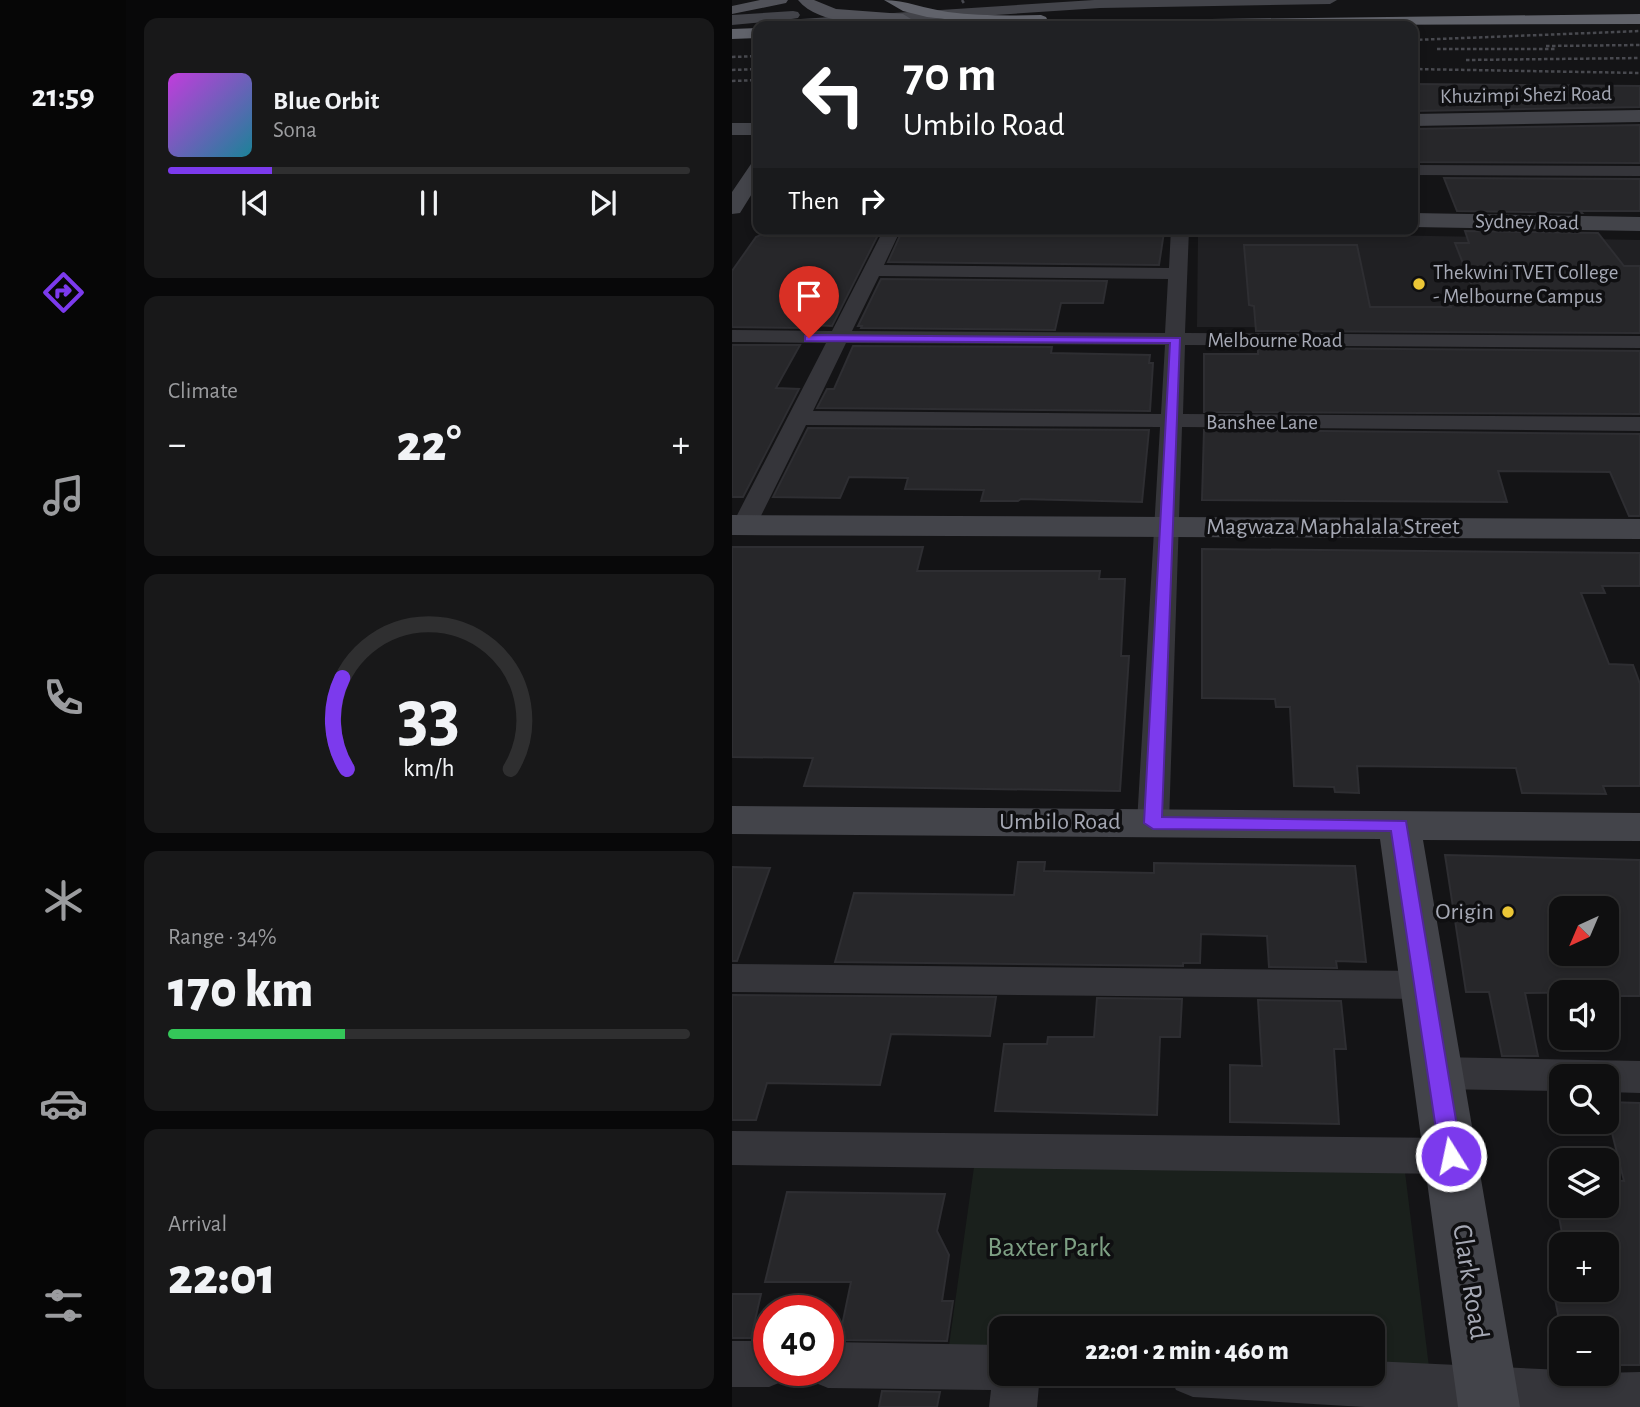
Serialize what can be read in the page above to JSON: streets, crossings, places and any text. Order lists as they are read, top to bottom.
{
  "streets": {
    "street": [
      "Khuzimpi Shezi Road",
      "Sydney Road",
      "Melbourne Road",
      "Banshee Lane",
      "Magwaza Maphalala Street",
      "Umbilo Road",
      "Clark Road"
    ]
  },
  "crossings": [
    ["Umbilo Road", "Clark Road"]
  ],
  "parks": ["Baxter Park"],
  "places": ["Thekwini TVET College - Melbourne Campus", "Origin"],
  "north": "bottom left",
  "page": {
    "tabs": "21:59",
    "turn": ["70 m", "Umbilo Road"],
    "song": ["Blue Orbit", "Sona"],
    "then": "Then",
    "tile": [
      "Climate",
      ["Range · 34%", "170 km"],
      ["Arrival", "22:01"]
    ],
    "heat": ["−", "22°", "+"],
    "map_buttons": ["+", "−"],
    "limit": "40",
    "trip": "22:01 · 2 min · 460 m",
    "gauge": ["33", "km/h"]
  }
}
